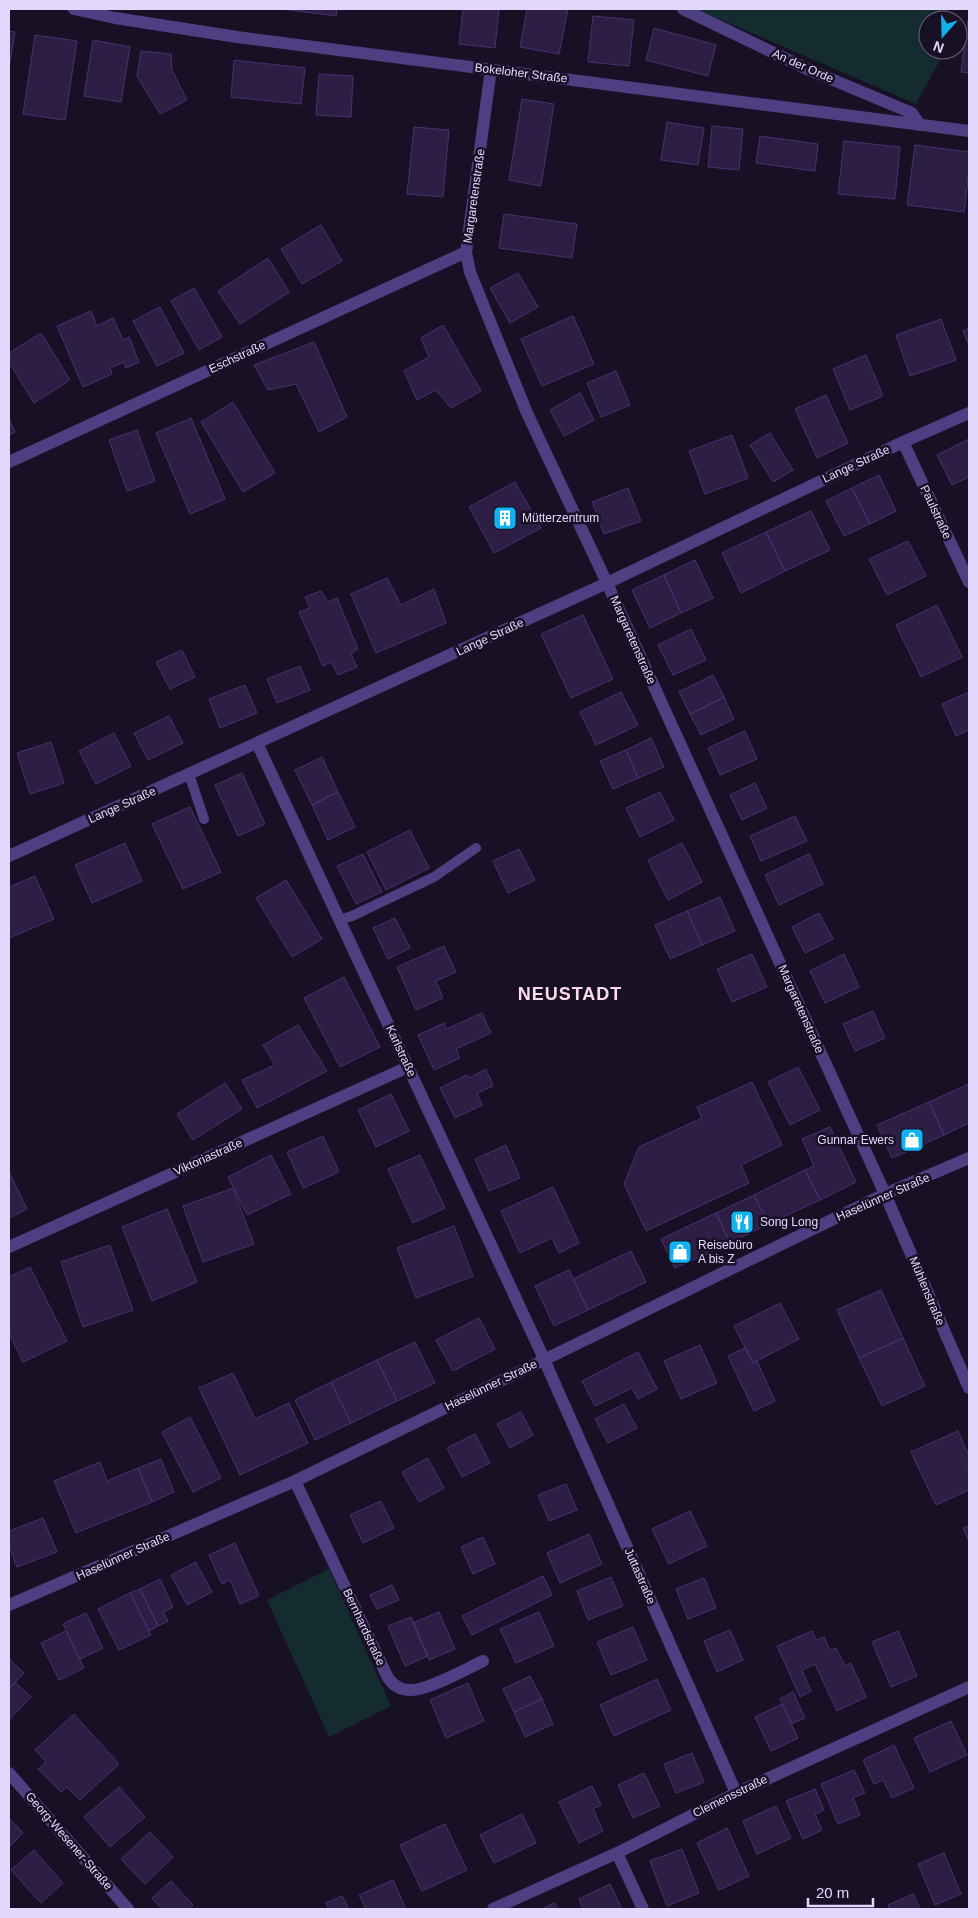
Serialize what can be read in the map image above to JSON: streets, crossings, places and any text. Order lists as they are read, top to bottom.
{
  "streets": {
    "street": [
      "An der Orde",
      "Bokeloher Straße",
      "Margaretenstraße",
      "Eschstraße",
      "Lange Straße",
      "Paulstraße",
      "Karlstraße",
      "Viktoriastraße",
      "Haselünner Straße",
      "Mühlenstraße",
      "Juttastraße",
      "Bernhardstraße",
      "Clemensstraße",
      "Georg-Wesener-Straße"
    ]
  },
  "crossings": [
    ["An der Orde", "Bokeloher Straße"],
    ["Bokeloher Straße", "Margaretenstraße"],
    ["Margaretenstraße", "Eschstraße"],
    ["Margaretenstraße", "Lange Straße"],
    ["Margaretenstraße", "Haselünner Straße"],
    ["Margaretenstraße", "Mühlenstraße"],
    ["Lange Straße", "Paulstraße"],
    ["Lange Straße", "Karlstraße"],
    ["Karlstraße", "Viktoriastraße"],
    ["Karlstraße", "Haselünner Straße"],
    ["Karlstraße", "Juttastraße"],
    ["Haselünner Straße", "Mühlenstraße"],
    ["Haselünner Straße", "Juttastraße"],
    ["Haselünner Straße", "Bernhardstraße"],
    ["Juttastraße", "Clemensstraße"]
  ],
  "districts": ["NEUSTADT"],
  "places": {
    "building": ["Mütterzentrum"],
    "shop": ["Gunnar Ewers", "Reisebüro A bis Z"],
    "restaurant": ["Song Long"]
  },
  "scale_bar": "20 m",
  "north": "bottom"
}
